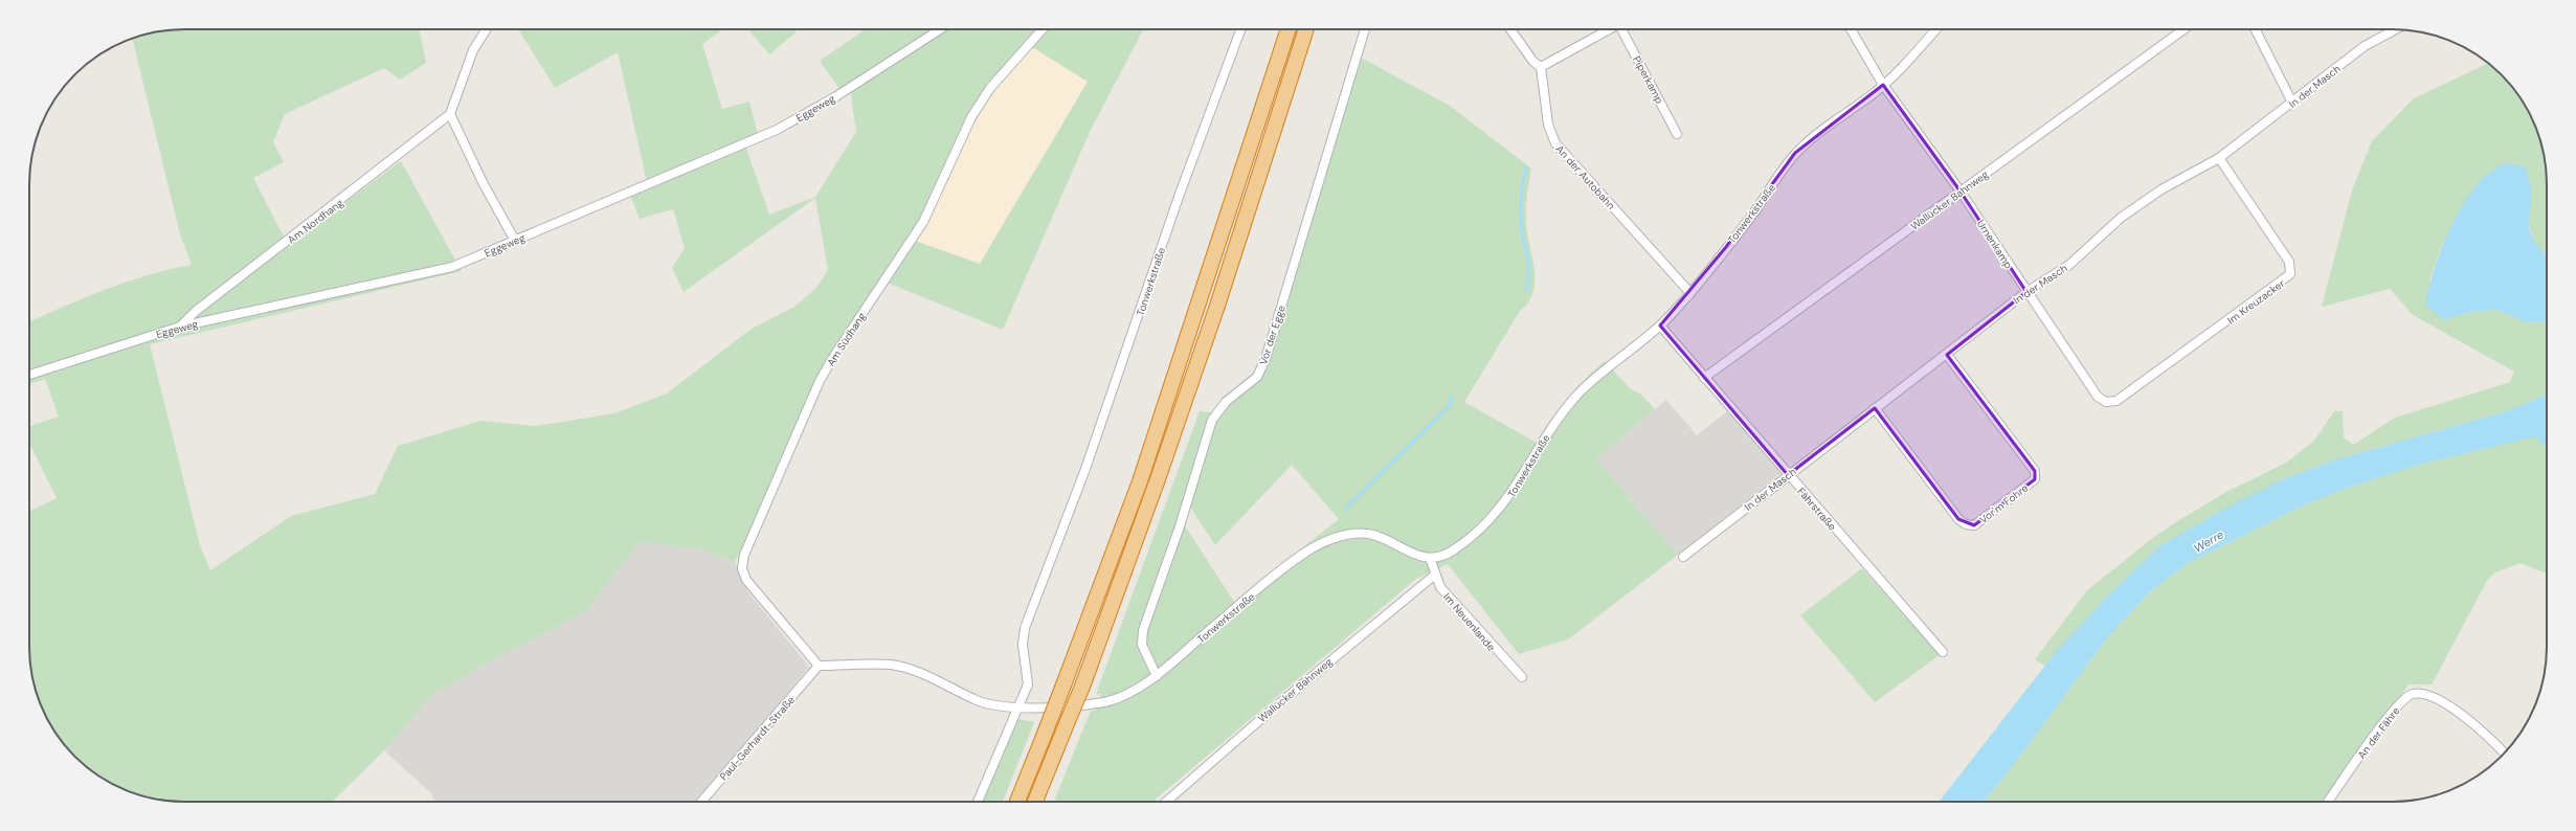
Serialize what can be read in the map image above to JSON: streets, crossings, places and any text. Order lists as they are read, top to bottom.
{
  "streets": {
    "street": [
      "Piperkamp",
      "In der Masch",
      "Eggeweg",
      "An der Autobahn",
      "Wallücker Bahnweg",
      "Tonwerkstraße",
      "Am Nordhang",
      "Urnenkamp",
      "Im Kreuzacker",
      "Vor der Egge",
      "Am Südhang",
      "Vor'm Fohre",
      "Fährstraße",
      "Im Neuenlande",
      "An der Fähre",
      "Paul-Gerhardt-Straße"
    ]
  },
  "crossings": [
    ["Piperkamp", "An der Autobahn"],
    ["In der Masch", "Urnenkamp"],
    ["In der Masch", "Im Kreuzacker"],
    ["In der Masch", "Vor'm Fohre"],
    ["In der Masch", "Fährstraße"],
    ["Eggeweg", "Am Nordhang"],
    ["An der Autobahn", "Tonwerkstraße"],
    ["Wallücker Bahnweg", "Urnenkamp"],
    ["Wallücker Bahnweg", "Fährstraße"],
    ["Wallücker Bahnweg", "Im Neuenlande"],
    ["Tonwerkstraße", "Urnenkamp"],
    ["Tonwerkstraße", "Vor der Egge"],
    ["Tonwerkstraße", "Am Südhang"],
    ["Tonwerkstraße", "Fährstraße"],
    ["Tonwerkstraße", "Im Neuenlande"],
    ["Tonwerkstraße", "Paul-Gerhardt-Straße"],
    ["Urnenkamp", "Im Kreuzacker"],
    ["Am Südhang", "Paul-Gerhardt-Straße"]
  ],
  "water": ["Werre"]
}
